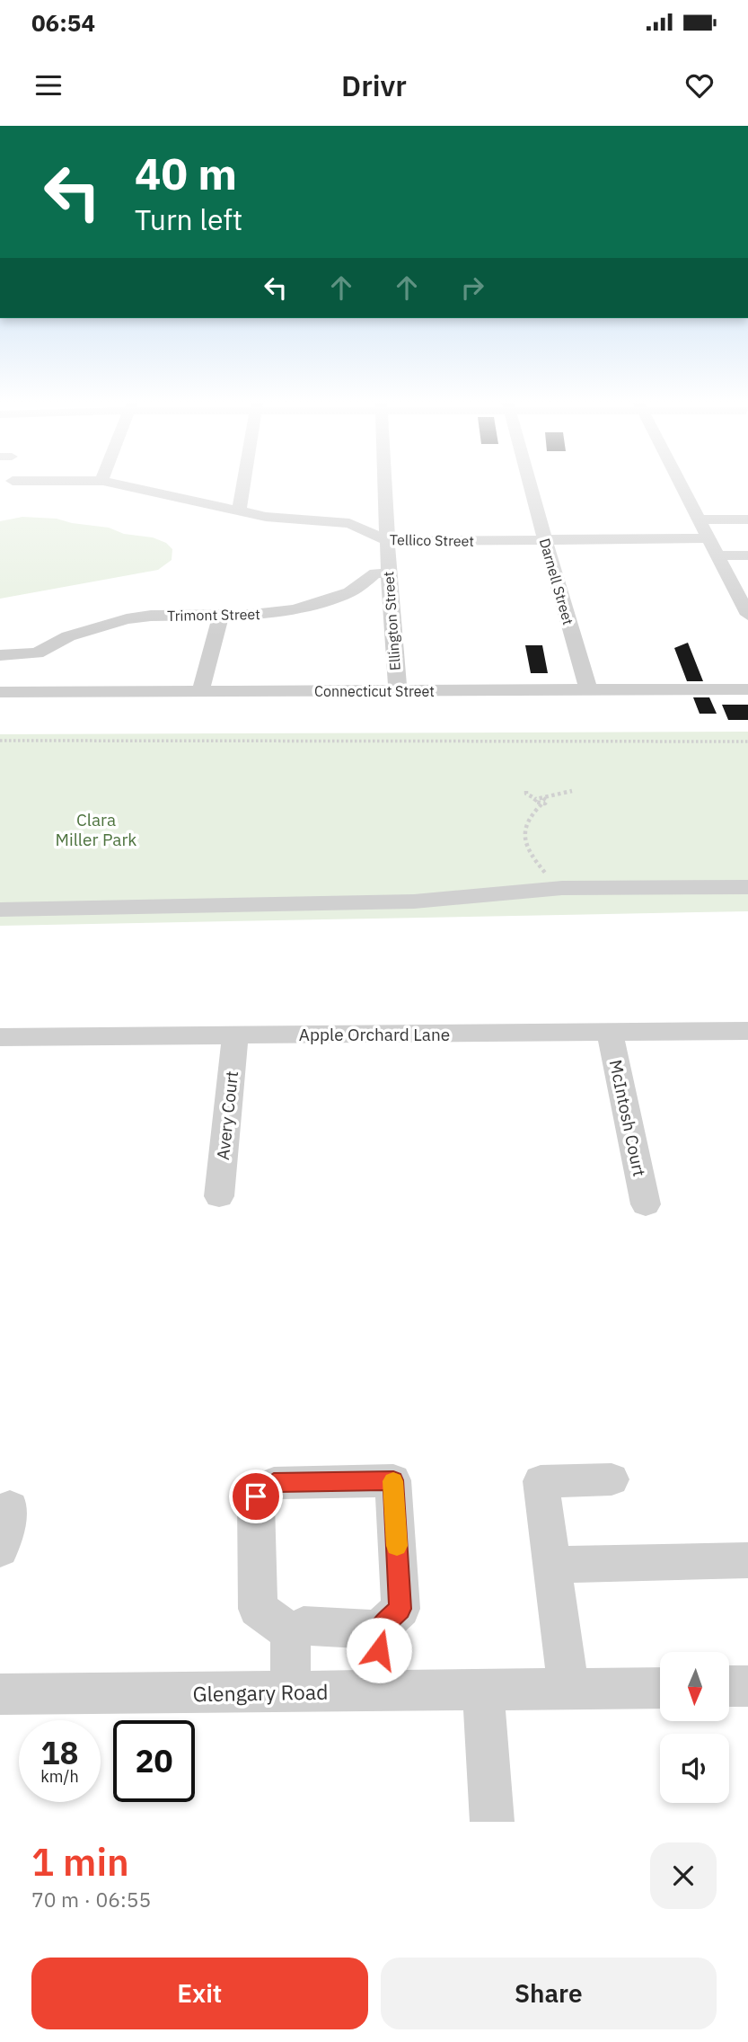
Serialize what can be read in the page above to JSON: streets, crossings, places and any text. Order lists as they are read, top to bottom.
{
  "streets": {
    "street": [
      "Tellico Street",
      "Darnell Street",
      "Trimont Street",
      "Ellington Street",
      "Connecticut Street",
      "Apple Orchard Lane",
      "Avery Court",
      "McIntosh Court",
      "Glengary Road"
    ]
  },
  "crossings": [
    ["Tellico Street", "Darnell Street"],
    ["Tellico Street", "Ellington Street"],
    ["Darnell Street", "Connecticut Street"],
    ["Trimont Street", "Ellington Street"],
    ["Trimont Street", "Connecticut Street"],
    ["Ellington Street", "Connecticut Street"],
    ["Apple Orchard Lane", "Avery Court"],
    ["Apple Orchard Lane", "McIntosh Court"]
  ],
  "parks": ["Clara Miller Park"],
  "north": "bottom",
  "page": {
    "status": "06:54",
    "header": "Drivr",
    "turn": ["40 m", "Turn left"],
    "speed": "18 km/h",
    "limit": "20",
    "heading": ["1 min", "70 m · 06:55"],
    "buttons": ["Exit", "Share"]
  }
}
